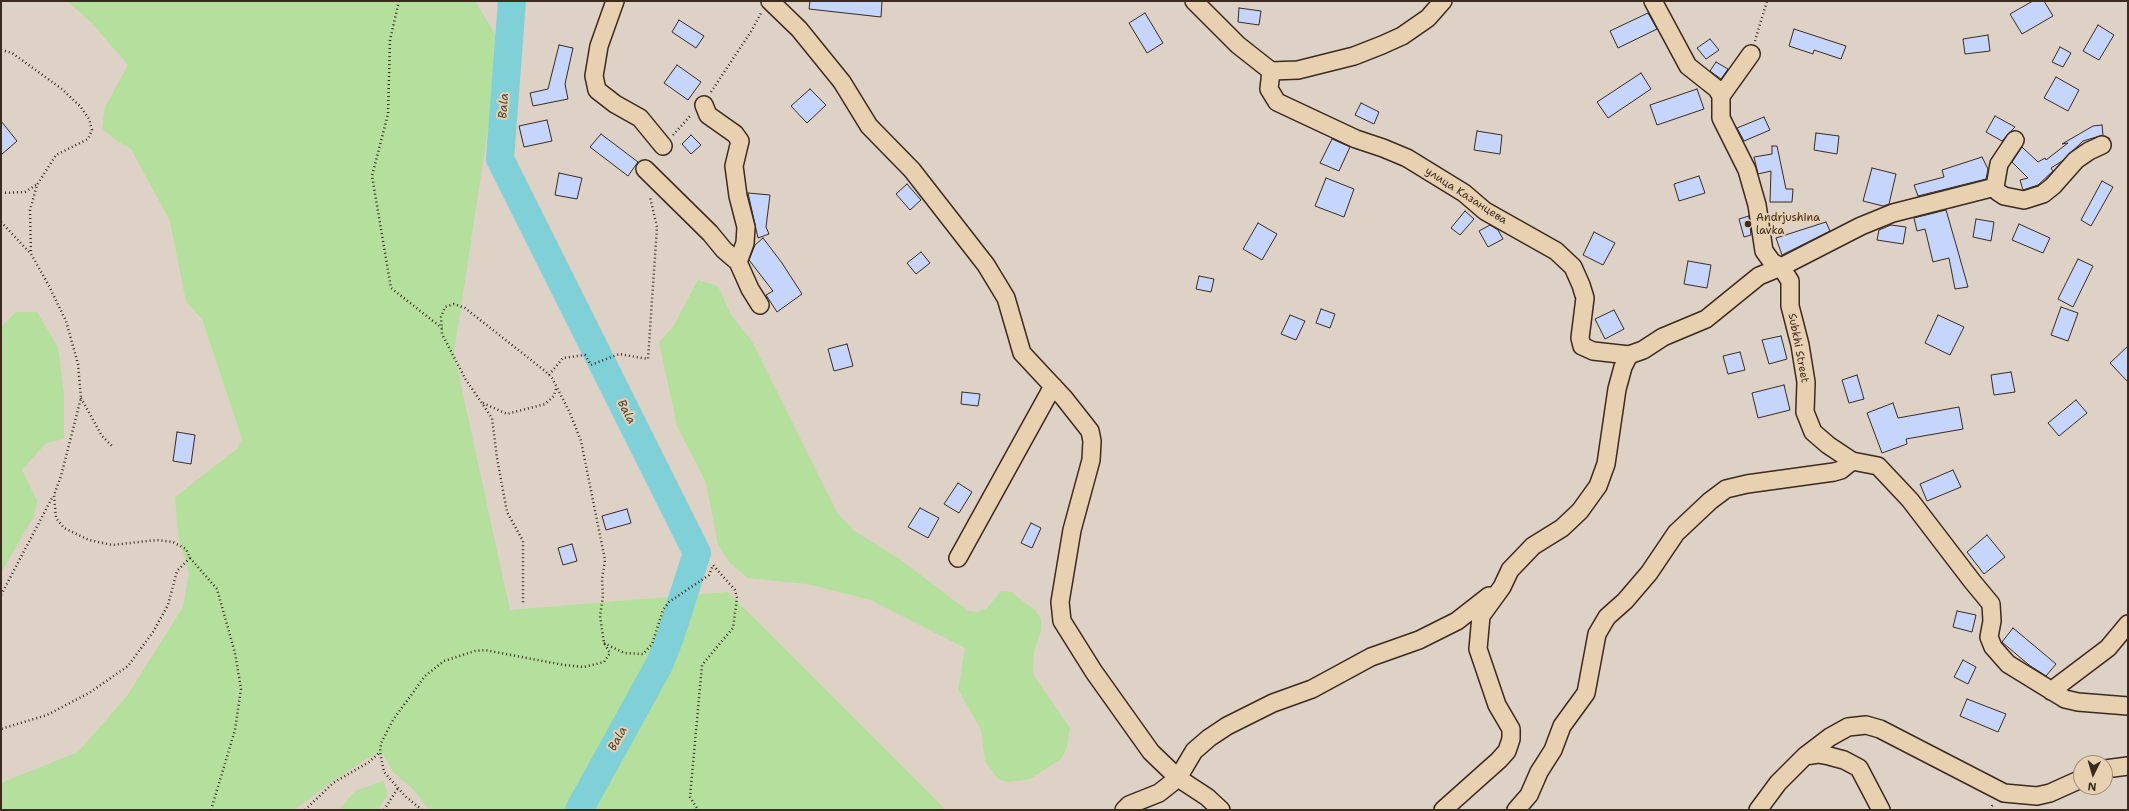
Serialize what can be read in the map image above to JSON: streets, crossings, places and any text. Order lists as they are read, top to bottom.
{
  "streets": {
    "street": ["улица Казанцева", "Subkhi Street"]
  },
  "water": ["Bala"],
  "places": ["Andrjushina lavka"],
  "north": "bottom"
}
